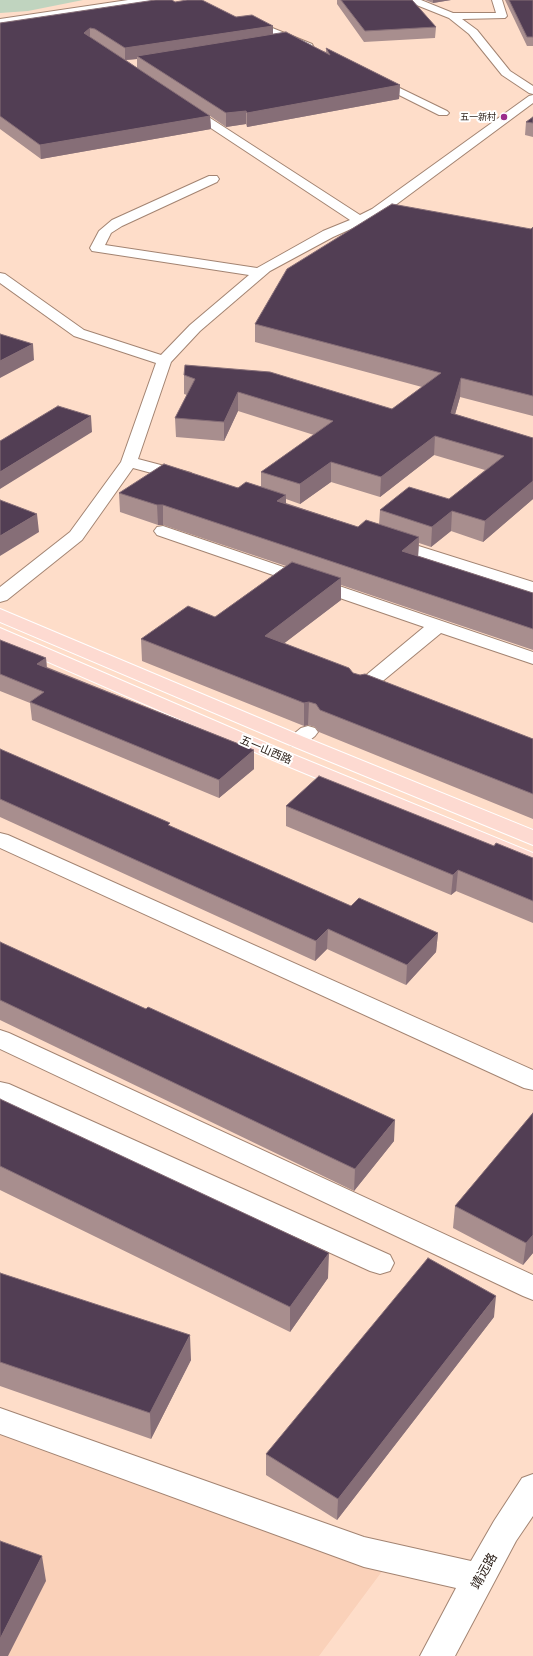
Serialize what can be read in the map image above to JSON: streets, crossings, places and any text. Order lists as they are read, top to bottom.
{
  "streets": {
    "main road": ["五一山西路"],
    "street": ["靖远路"]
  },
  "places": ["五一新村"]
}
